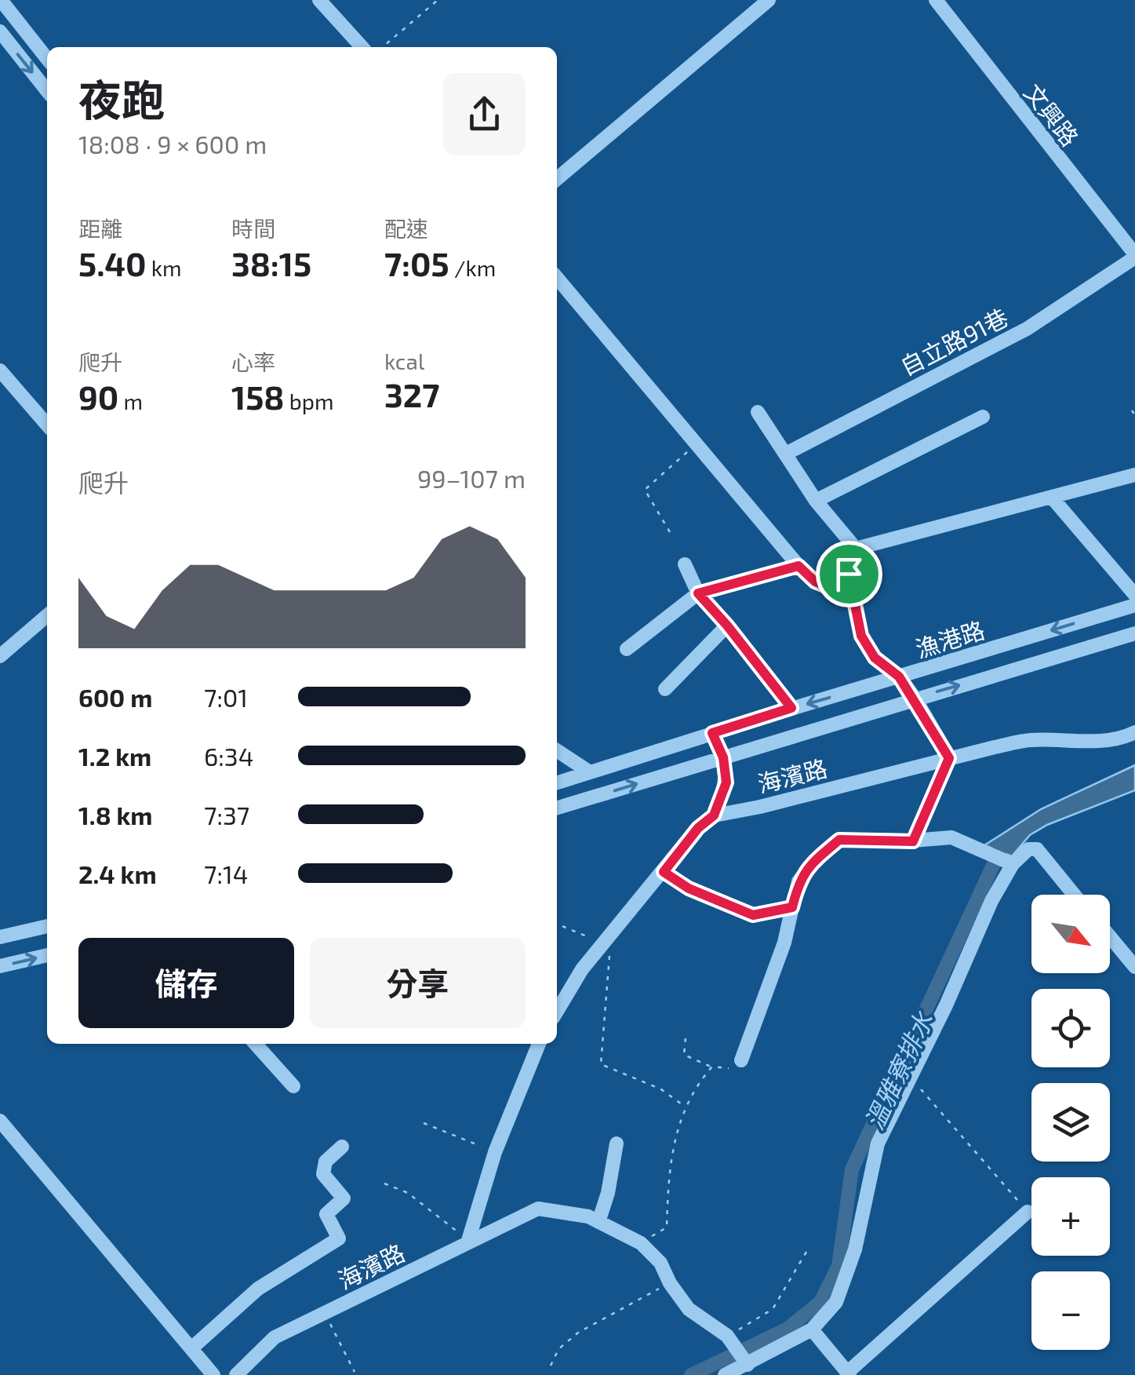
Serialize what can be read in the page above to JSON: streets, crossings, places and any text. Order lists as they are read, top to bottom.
{
  "streets": {
    "street": [
      "文興路",
      "自立路91巷",
      "漁港路",
      "海濱路"
    ]
  },
  "crossings": [
    ["文興路", "自立路91巷"]
  ],
  "water": ["溫雅寮排水"],
  "north": "bottom right",
  "page": {
    "heading": ["夜跑", "18:08 · 9 × 600 m"],
    "stats": [
      ["距離", "5.40 km"],
      ["時間", "38:15"],
      ["配速", "7:05 /km"],
      ["爬升", "90 m"],
      ["心率", "158 bpm"],
      ["kcal", "327"]
    ],
    "chart": ["爬升", "99–107 m"],
    "list": [
      {
        "name": "600 m",
        "note": "7:01"
      },
      {
        "name": "1.2 km",
        "note": "6:34"
      },
      {
        "name": "1.8 km",
        "note": "7:37"
      },
      {
        "name": "2.4 km",
        "note": "7:14"
      }
    ],
    "map_buttons": ["+", "−"],
    "buttons": ["儲存", "分享"]
  }
}
